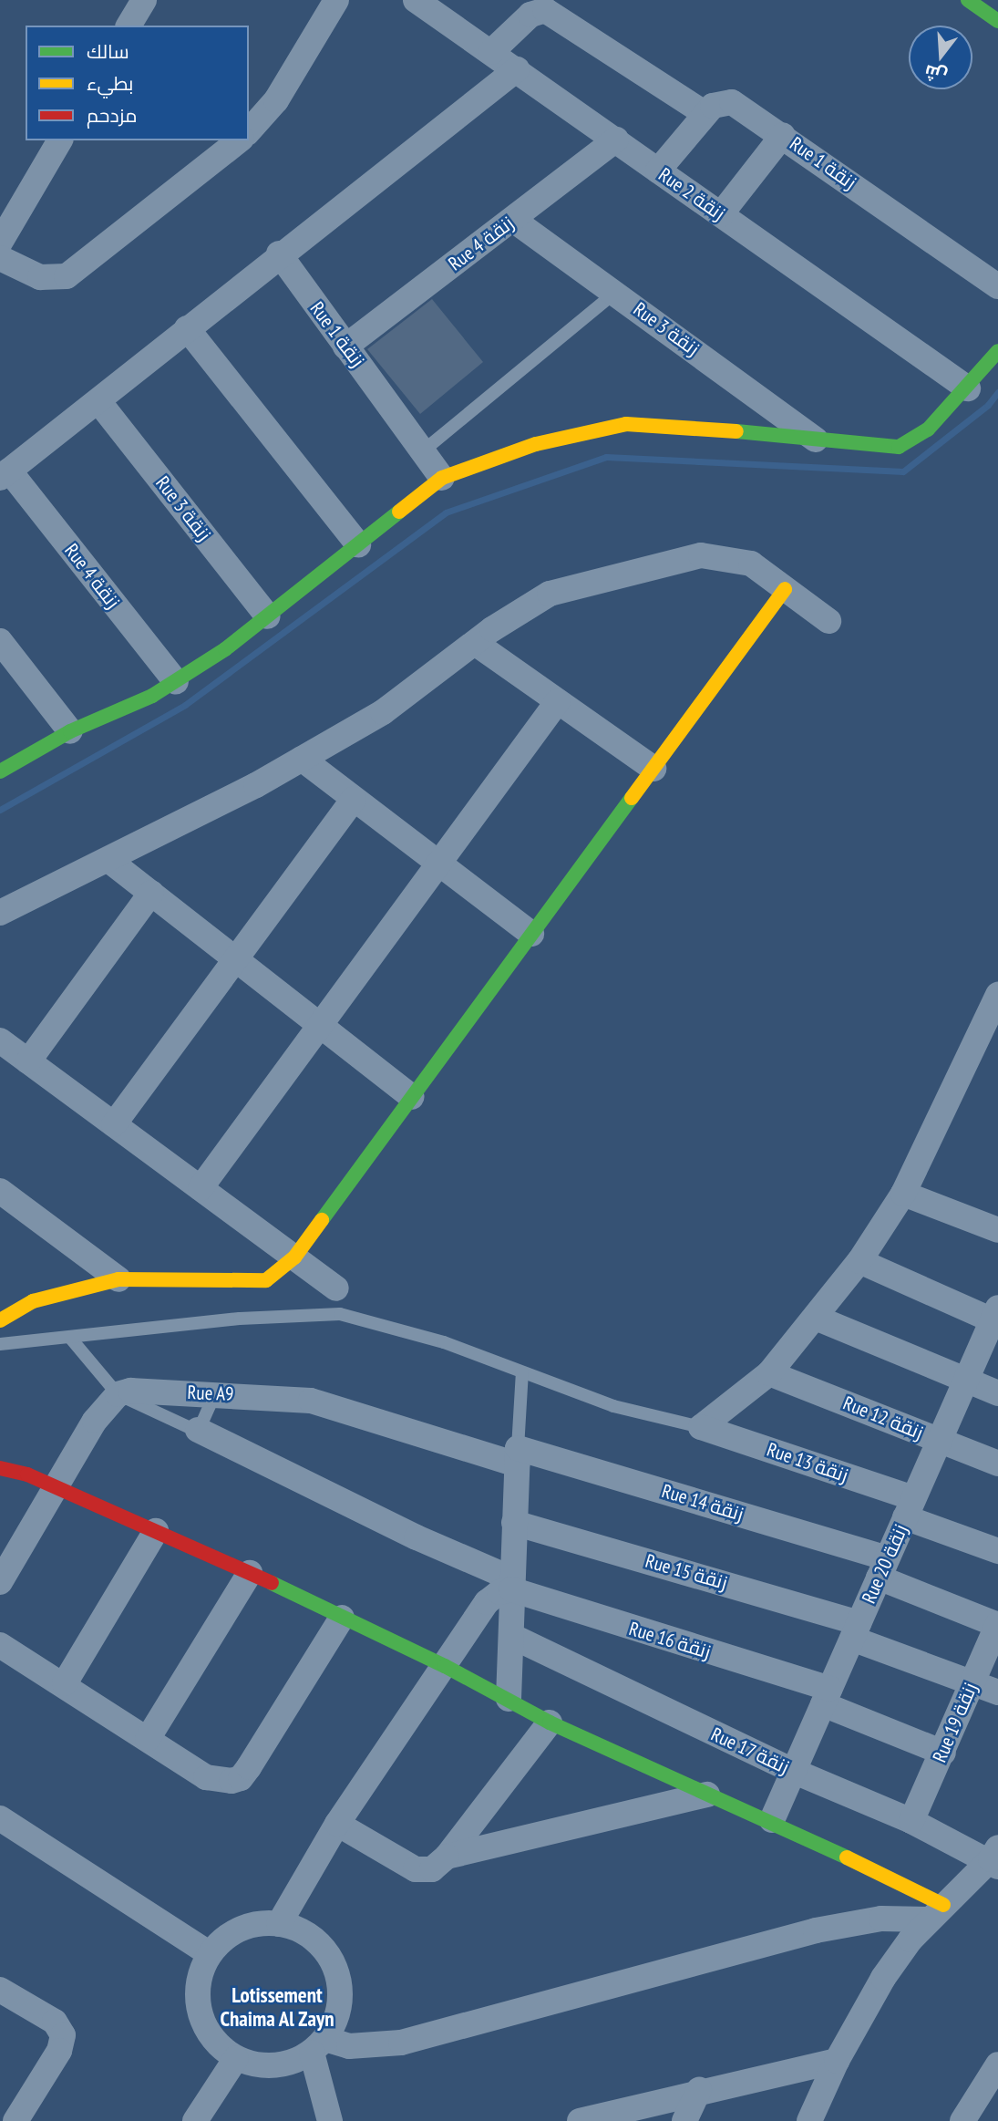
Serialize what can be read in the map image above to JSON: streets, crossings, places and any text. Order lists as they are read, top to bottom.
{
  "streets": {
    "street": [
      "Rue 1 زنقة",
      "Rue 2 زنقة",
      "Rue 4 زنقة",
      "Rue 3 زنقة",
      "Rue A9",
      "Rue 12 زنقة",
      "Rue 13 زنقة",
      "Rue 14 زنقة",
      "Rue 20 زنقة",
      "Rue 15 زنقة",
      "Rue 16 زنقة",
      "Rue 19 زنقة",
      "Rue 17 زنقة"
    ]
  },
  "crossings": [
    ["Rue 1 زنقة", "Rue 4 زنقة"],
    ["Rue 2 زنقة", "Rue 4 زنقة"],
    ["Rue 4 زنقة", "Rue 3 زنقة"],
    ["Rue A9", "Rue 14 زنقة"],
    ["Rue 12 زنقة", "Rue 20 زنقة"],
    ["Rue 13 زنقة", "Rue 20 زنقة"],
    ["Rue 14 زنقة", "Rue 20 زنقة"],
    ["Rue 14 زنقة", "Rue 19 زنقة"],
    ["Rue 20 زنقة", "Rue 15 زنقة"],
    ["Rue 20 زنقة", "Rue 16 زنقة"],
    ["Rue 20 زنقة", "Rue 17 زنقة"],
    ["Rue 15 زنقة", "Rue 19 زنقة"],
    ["Rue 16 زنقة", "Rue 19 زنقة"],
    ["Rue 19 زنقة", "Rue 17 زنقة"]
  ],
  "districts": ["Lotissement Chaima Al Zayn"],
  "legend": ["سالك", "بطيء", "مزدحم"],
  "north": "bottom"
}
